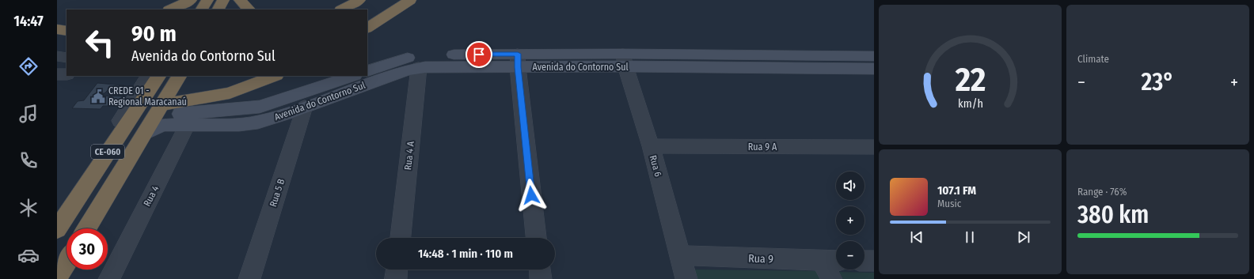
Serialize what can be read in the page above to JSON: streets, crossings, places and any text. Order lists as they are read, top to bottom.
{
  "streets": {
    "highway": ["CE-060"],
    "street": [
      "Avenida do Contorno Sul",
      "Rua 9 A",
      "Rua 4 A",
      "Rua 6",
      "Rua 5 B",
      "Rua 4",
      "Rua 9"
    ]
  },
  "crossings": [
    ["Avenida do Contorno Sul", "CE-060"],
    ["Avenida do Contorno Sul", "Rua 4 A"],
    ["Avenida do Contorno Sul", "Rua 6"],
    ["Avenida do Contorno Sul", "Rua 5 B"],
    ["Avenida do Contorno Sul", "Rua 4"],
    ["Rua 9 A", "Rua 6"],
    ["Rua 6", "Rua 9"]
  ],
  "places": {
    "public building": ["CREDE 01 - Regional Maracanaú"]
  },
  "page": {
    "tabs": "14:47",
    "tile": [
      "Climate",
      ["Range · 76%", "380 km"]
    ],
    "turn": ["90 m", "Avenida do Contorno Sul"],
    "heat": ["−", "23°", "+"],
    "map_buttons": ["+", "−"],
    "song": ["107.1 FM", "Music"],
    "limit": "30",
    "trip": "14:48 · 1 min · 110 m",
    "gauge": ["22", "km/h"]
  }
}
